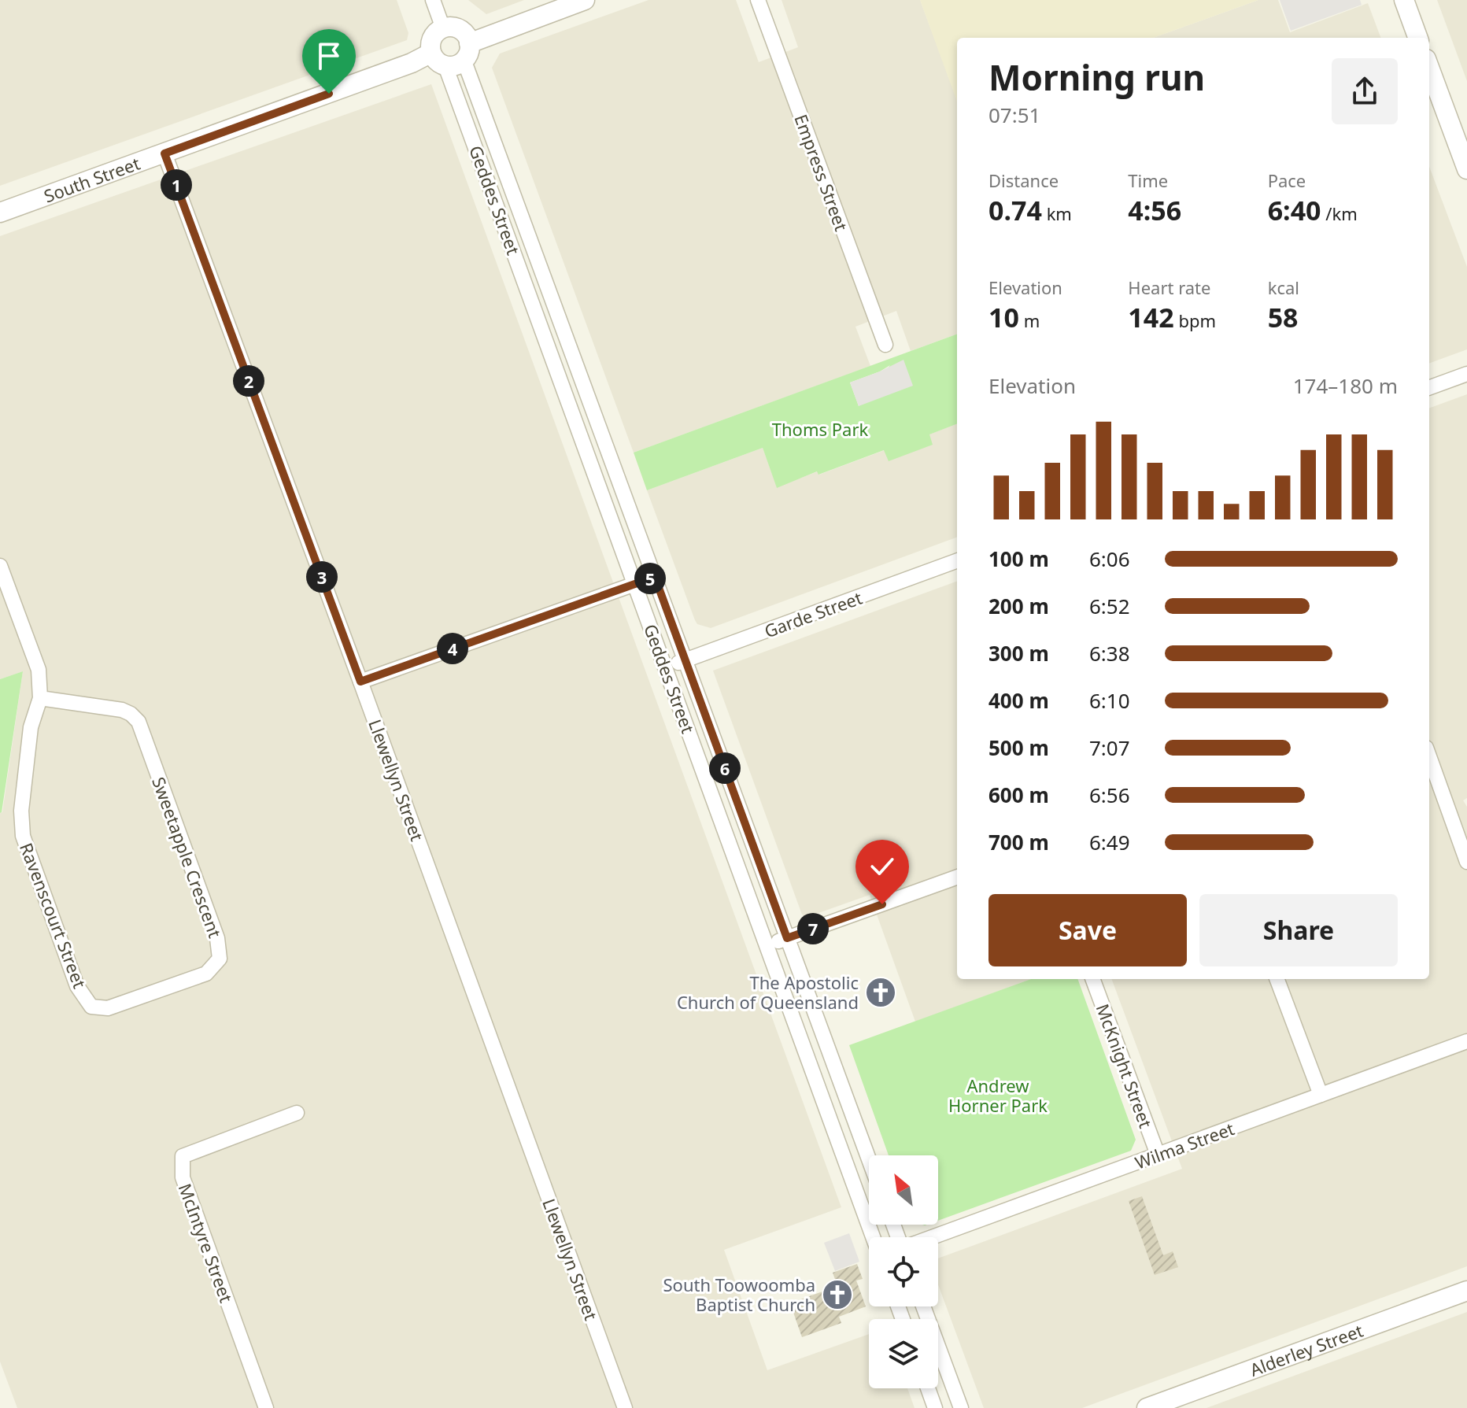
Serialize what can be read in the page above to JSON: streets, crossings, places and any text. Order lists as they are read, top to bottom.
{
  "streets": {
    "street": [
      "Empress Street",
      "South Street",
      "Geddes Street",
      "Garde Street",
      "Llewellyn Street",
      "Sweetapple Crescent",
      "Ravenscourt Street",
      "McKnight Street",
      "Wilma Street",
      "McIntyre Street",
      "Alderley Street"
    ]
  },
  "crossings": [
    ["South Street", "Geddes Street"],
    ["South Street", "Llewellyn Street"],
    ["Geddes Street", "Garde Street"],
    ["Sweetapple Crescent", "Ravenscourt Street"],
    ["McKnight Street", "Wilma Street"]
  ],
  "parks": ["Thoms Park", "Andrew Horner Park"],
  "places": {
    "church": ["The Apostolic Church of Queensland", "South Toowoomba Baptist Church"]
  },
  "north": "top left",
  "page": {
    "heading": ["Morning run", "07:51"],
    "stats": [
      ["Distance", "0.74 km"],
      ["Time", "4:56"],
      ["Pace", "6:40 /km"],
      ["Elevation", "10 m"],
      ["Heart rate", "142 bpm"],
      ["kcal", "58"]
    ],
    "pins": [
      "1",
      "2",
      "3",
      "5",
      "4",
      "6",
      "7"
    ],
    "chart": ["Elevation", "174–180 m"],
    "list": [
      {
        "name": "100 m",
        "note": "6:06"
      },
      {
        "name": "200 m",
        "note": "6:52"
      },
      {
        "name": "300 m",
        "note": "6:38"
      },
      {
        "name": "400 m",
        "note": "6:10"
      },
      {
        "name": "500 m",
        "note": "7:07"
      },
      {
        "name": "600 m",
        "note": "6:56"
      },
      {
        "name": "700 m",
        "note": "6:49"
      }
    ],
    "buttons": ["Save", "Share"]
  }
}
